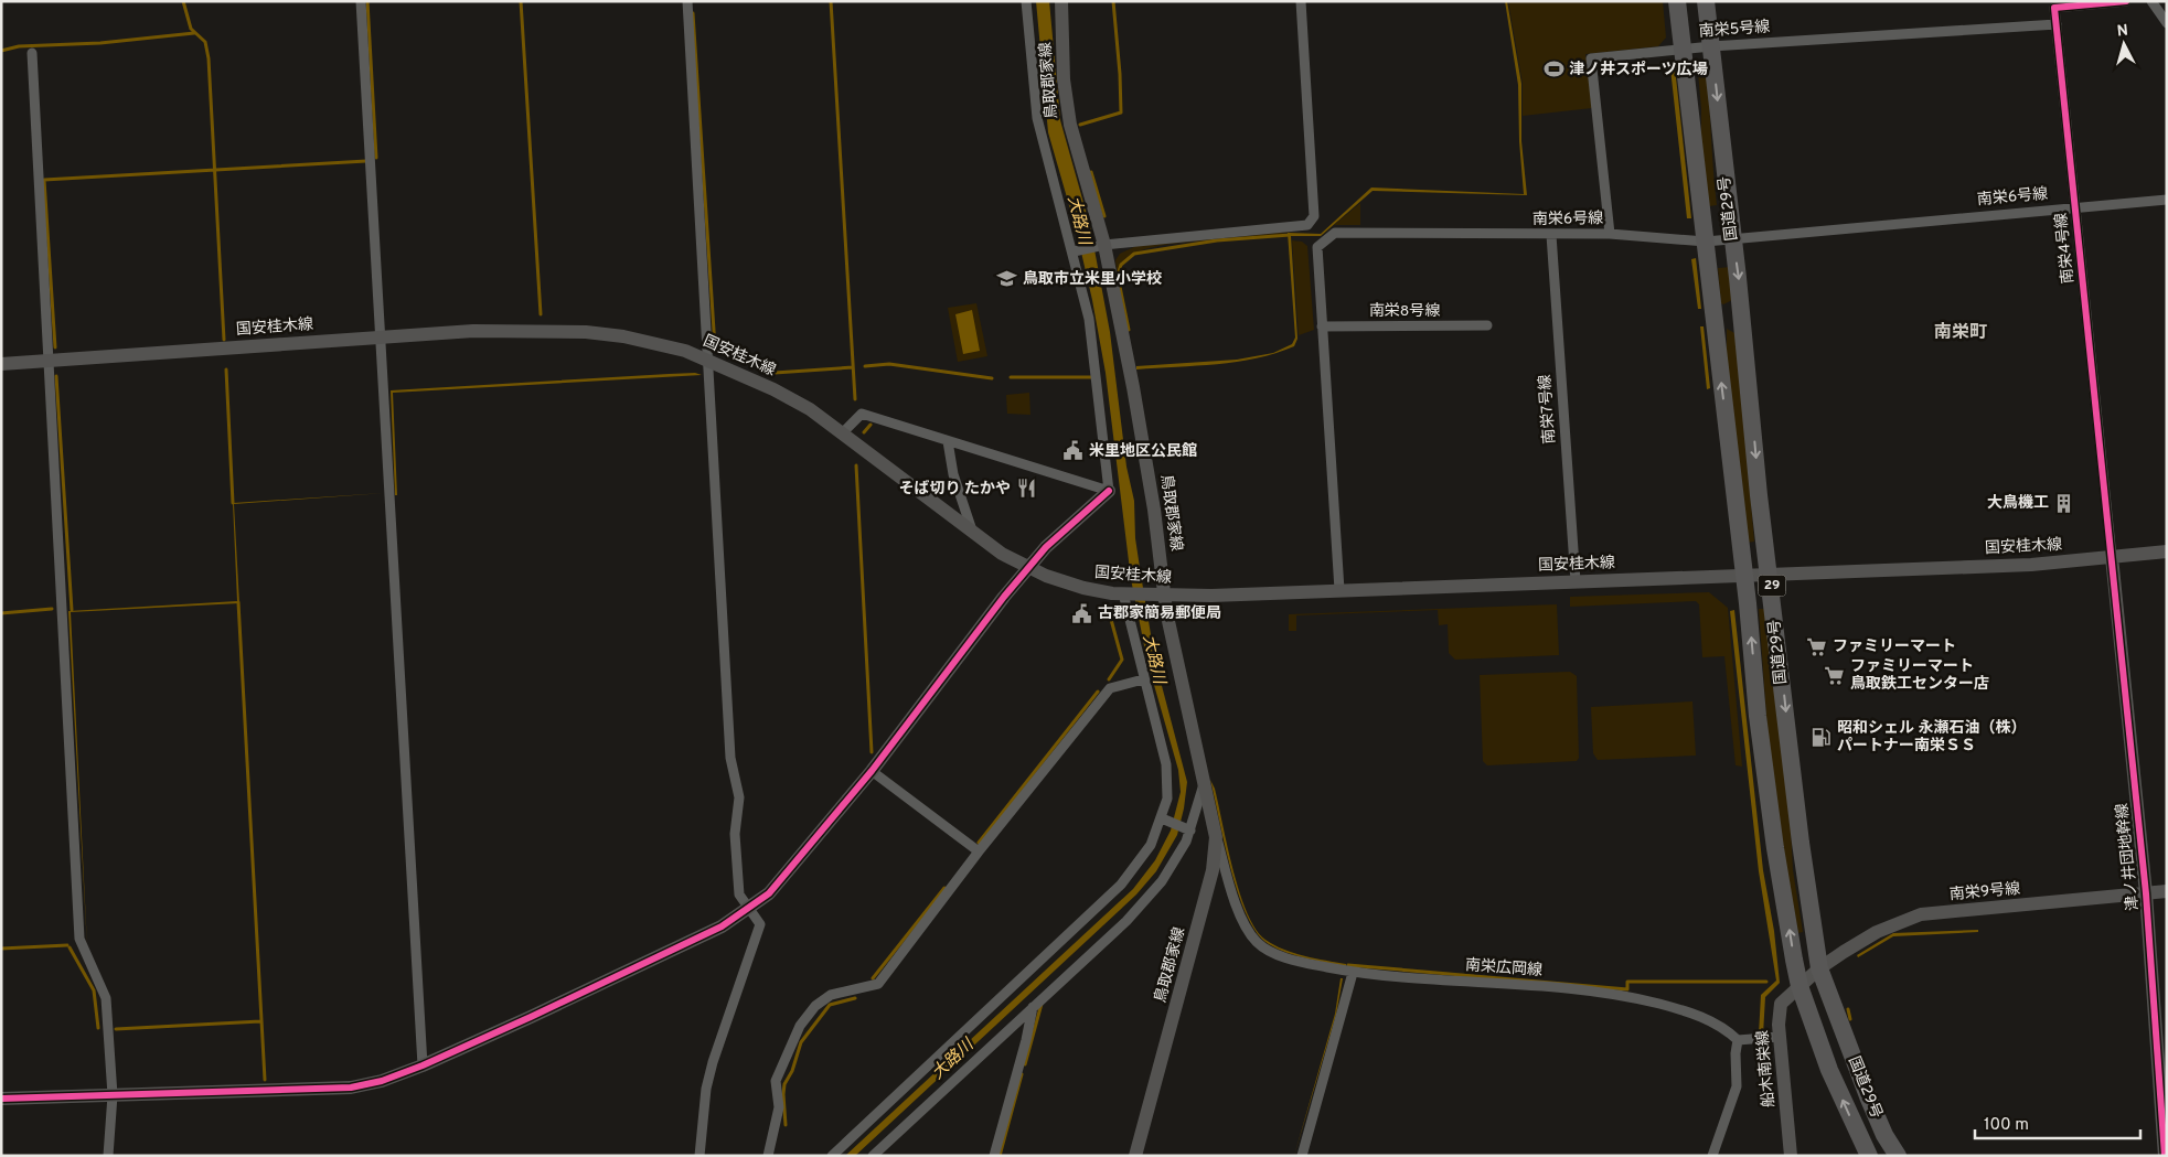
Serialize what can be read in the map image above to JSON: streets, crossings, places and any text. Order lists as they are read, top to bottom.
{
  "streets": {
    "highway": ["国道29号", "29"],
    "main road": [
      "鳥取郡家線",
      "国安桂木線",
      "津ノ井団地幹線",
      "南栄9号線",
      "船木南栄線"
    ],
    "street": [
      "南栄5号線",
      "南栄6号線",
      "南栄4号線",
      "南栄8号線",
      "南栄7号線",
      "南栄広岡線"
    ]
  },
  "crossings": [
    ["南栄5号線", "南栄6号線"],
    ["南栄5号線", "国道29号"],
    ["南栄5号線", "南栄4号線"],
    ["鳥取郡家線", "国安桂木線"],
    ["鳥取郡家線", "南栄広岡線"],
    ["南栄6号線", "国道29号"],
    ["南栄6号線", "南栄4号線"],
    ["南栄6号線", "南栄8号線"],
    ["南栄6号線", "国安桂木線"],
    ["南栄6号線", "南栄7号線"],
    ["国道29号", "国安桂木線"],
    ["国道29号", "南栄9号線"],
    ["国道29号", "船木南栄線"],
    ["南栄4号線", "国安桂木線"],
    ["南栄4号線", "津ノ井団地幹線"],
    ["国安桂木線", "南栄7号線"],
    ["国安桂木線", "津ノ井団地幹線"],
    ["津ノ井団地幹線", "南栄9号線"],
    ["南栄9号線", "船木南栄線"]
  ],
  "districts": ["南栄町"],
  "water": ["大路川"],
  "places": {
    "sports": ["津ノ井スポーツ広場"],
    "school or university": ["鳥取市立米里小学校"],
    "public building": ["米里地区公民館", "古郡家簡易郵便局"],
    "restaurant": ["そば切り たかや"],
    "building": ["大鳥機工"],
    "supermarket": ["ファミリーマート", "ファミリーマート 鳥取鉄工センター店"],
    "fuel station": ["昭和シェル 永瀬石油（株） パートナー南栄ＳＳ"]
  },
  "scale_bar": "100 m",
  "north": "top"
}
